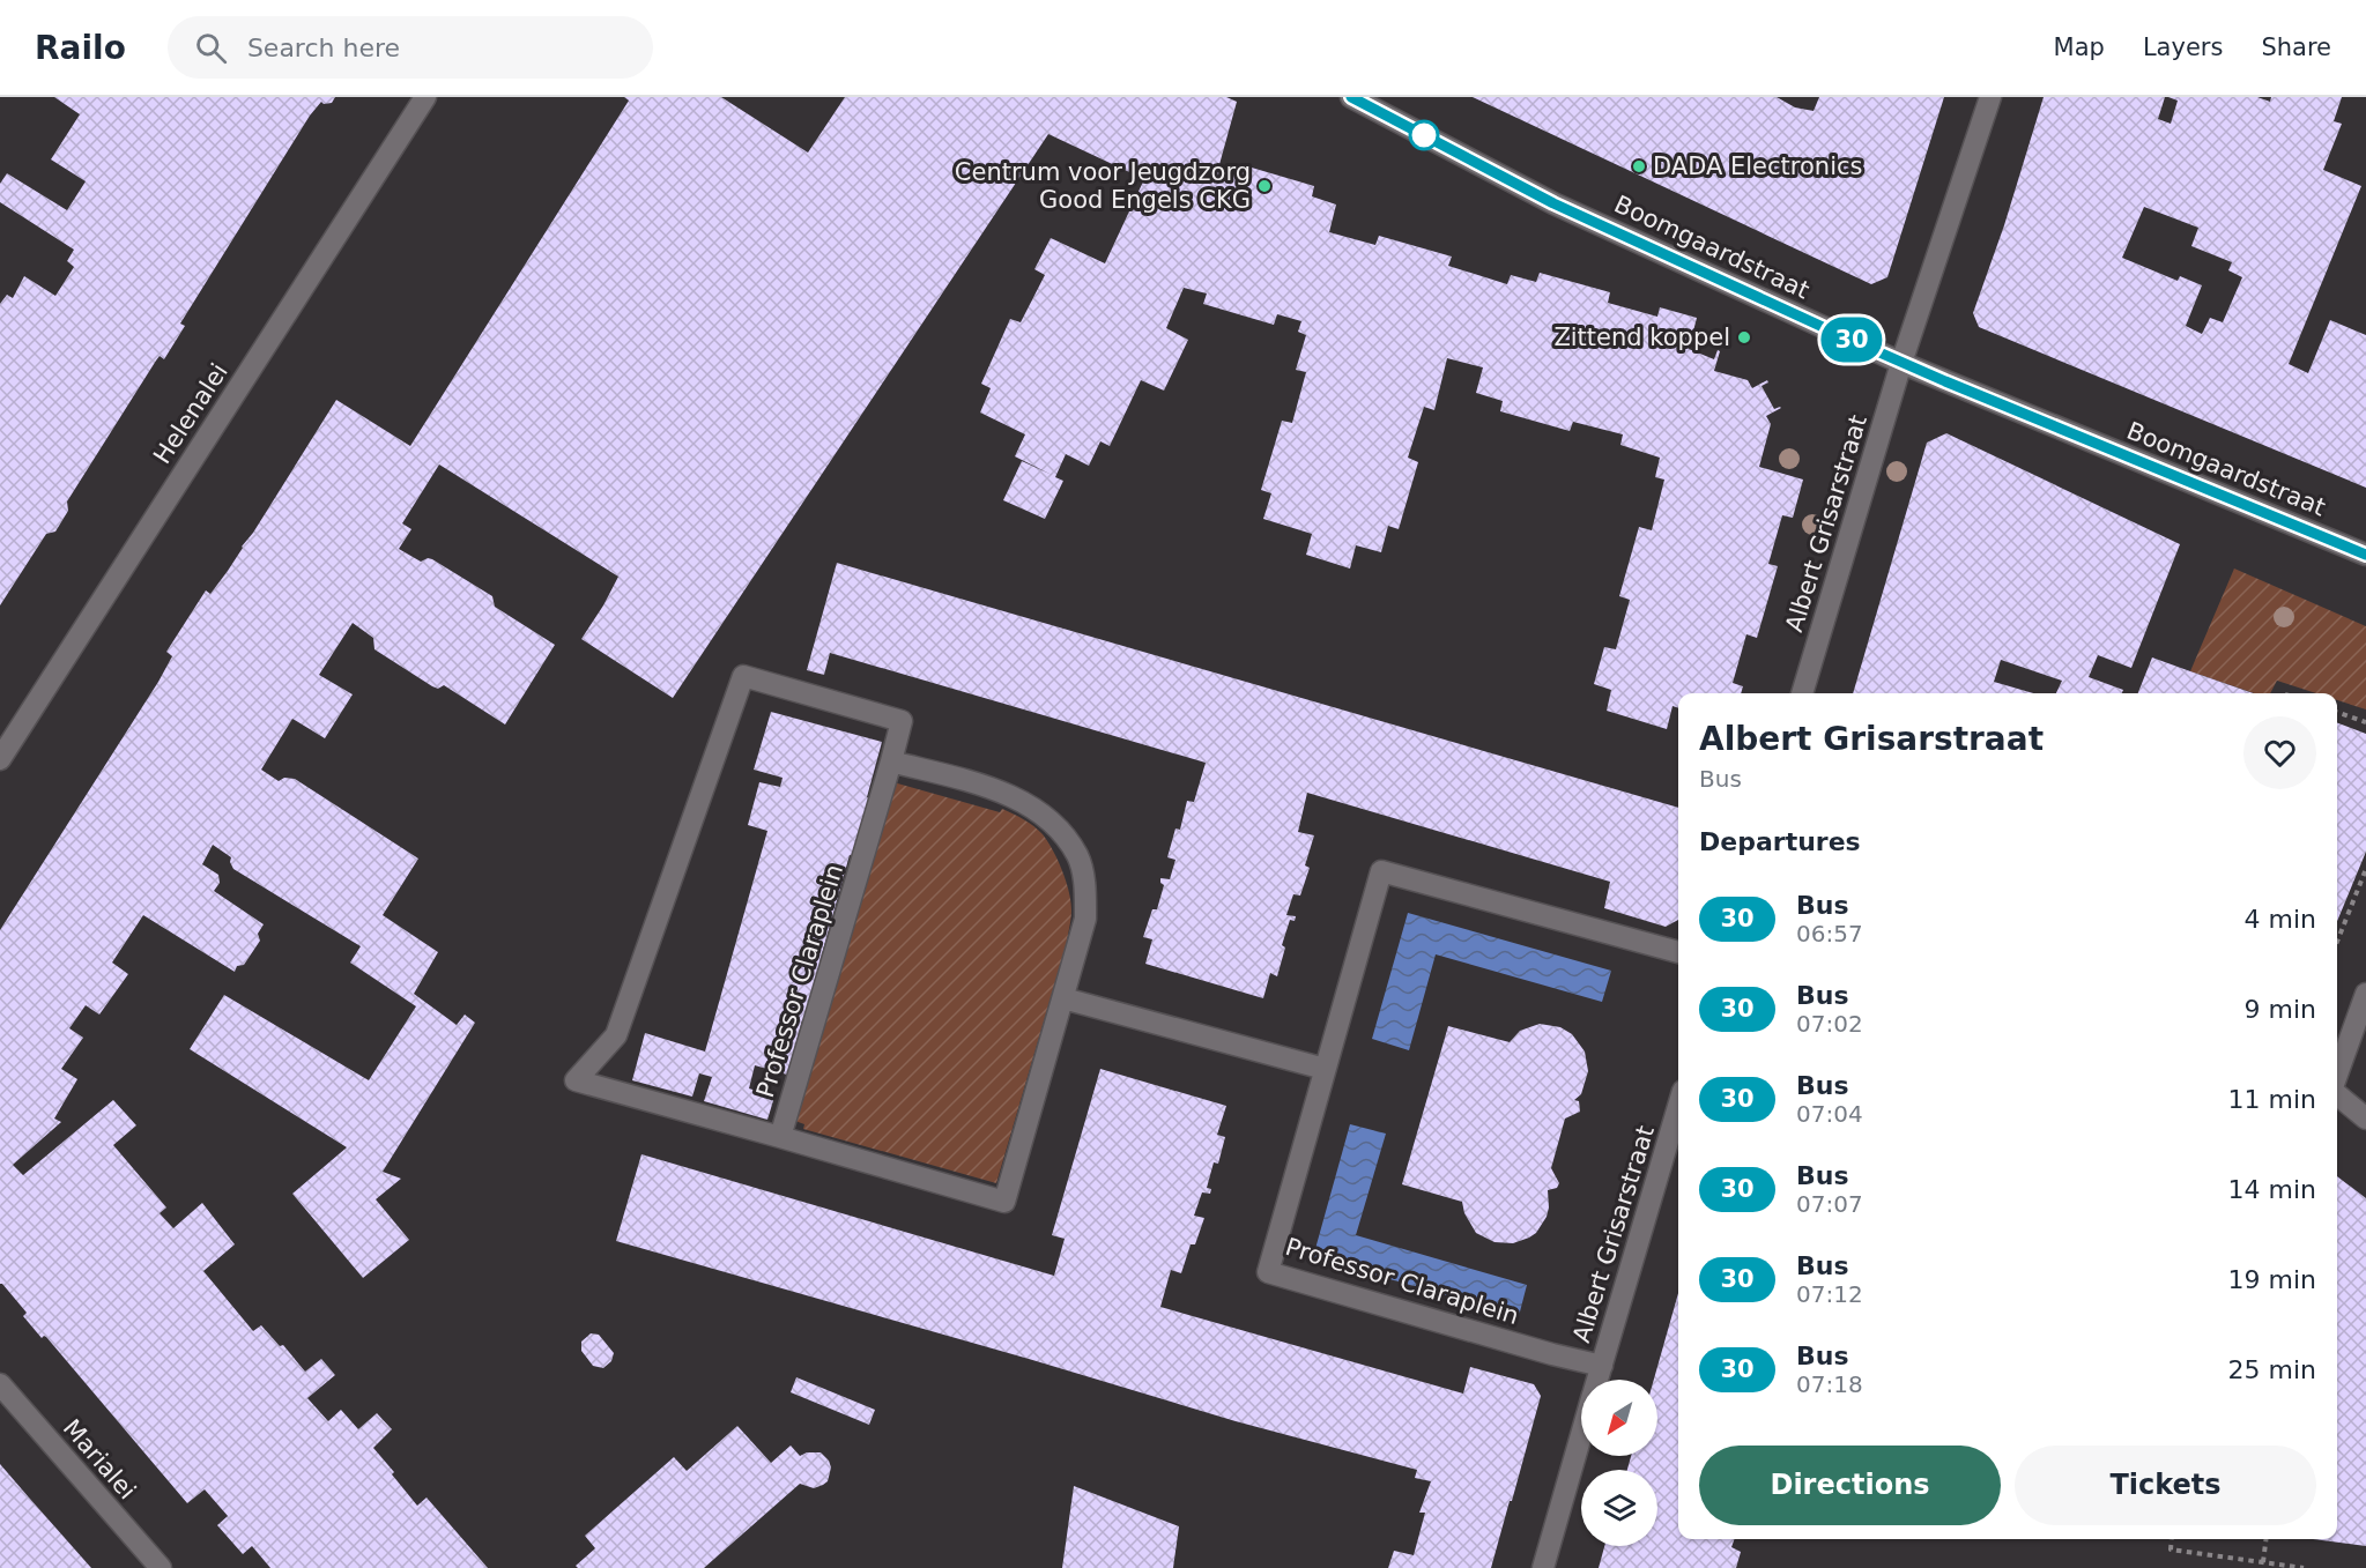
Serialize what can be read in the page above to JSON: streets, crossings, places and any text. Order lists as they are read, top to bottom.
{
  "streets": {
    "street": [
      "Boomgaardstraat",
      "Helenalei",
      "Albert Grisarstraat",
      "Professor Claraplein",
      "Marialei"
    ]
  },
  "crossings": [
    ["Boomgaardstraat", "Albert Grisarstraat"],
    ["Albert Grisarstraat", "Professor Claraplein"]
  ],
  "places": ["DADA Electronics", "Centrum voor Jeugdzorg Good Engels CKG", "Zittend koppel"],
  "lines": ["bus line 30"],
  "north": "bottom left",
  "page": {
    "header": "Railo",
    "search": "Search here",
    "nav": ["Map", "Layers", "Share"],
    "on_map": "30",
    "heading": [
      ["Albert Grisarstraat", "Bus"],
      "Departures"
    ],
    "list": [
      {
        "mark": "30",
        "name": "Bus",
        "note": "06:57",
        "value": "4 min"
      },
      {
        "mark": "30",
        "name": "Bus",
        "note": "07:02",
        "value": "9 min"
      },
      {
        "mark": "30",
        "name": "Bus",
        "note": "07:04",
        "value": "11 min"
      },
      {
        "mark": "30",
        "name": "Bus",
        "note": "07:07",
        "value": "14 min"
      },
      {
        "mark": "30",
        "name": "Bus",
        "note": "07:12",
        "value": "19 min"
      },
      {
        "mark": "30",
        "name": "Bus",
        "note": "07:18",
        "value": "25 min"
      }
    ],
    "buttons": ["Directions", "Tickets"]
  }
}
